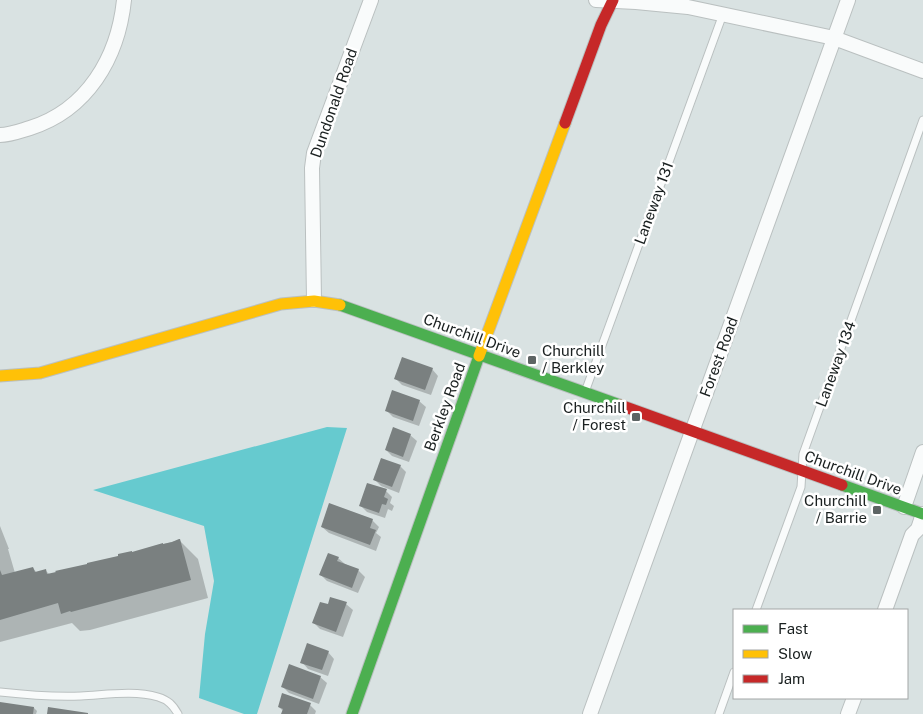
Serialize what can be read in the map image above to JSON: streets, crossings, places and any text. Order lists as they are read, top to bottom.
{
  "streets": {
    "street": [
      "Dundonald Road",
      "Churchill Drive",
      "Forest Road",
      "Berkley Road"
    ],
    "lane": ["Laneway 131", "Laneway 134"]
  },
  "crossings": [
    ["Dundonald Road", "Churchill Drive"],
    ["Laneway 131", "Churchill Drive"],
    ["Churchill Drive", "Forest Road"],
    ["Churchill Drive", "Laneway 134"],
    ["Churchill Drive", "Berkley Road"]
  ],
  "places": {
    "transit": ["Churchill / Berkley", "Churchill / Forest", "Churchill / Barrie"]
  },
  "legend": ["Fast", "Slow", "Jam"]
}
